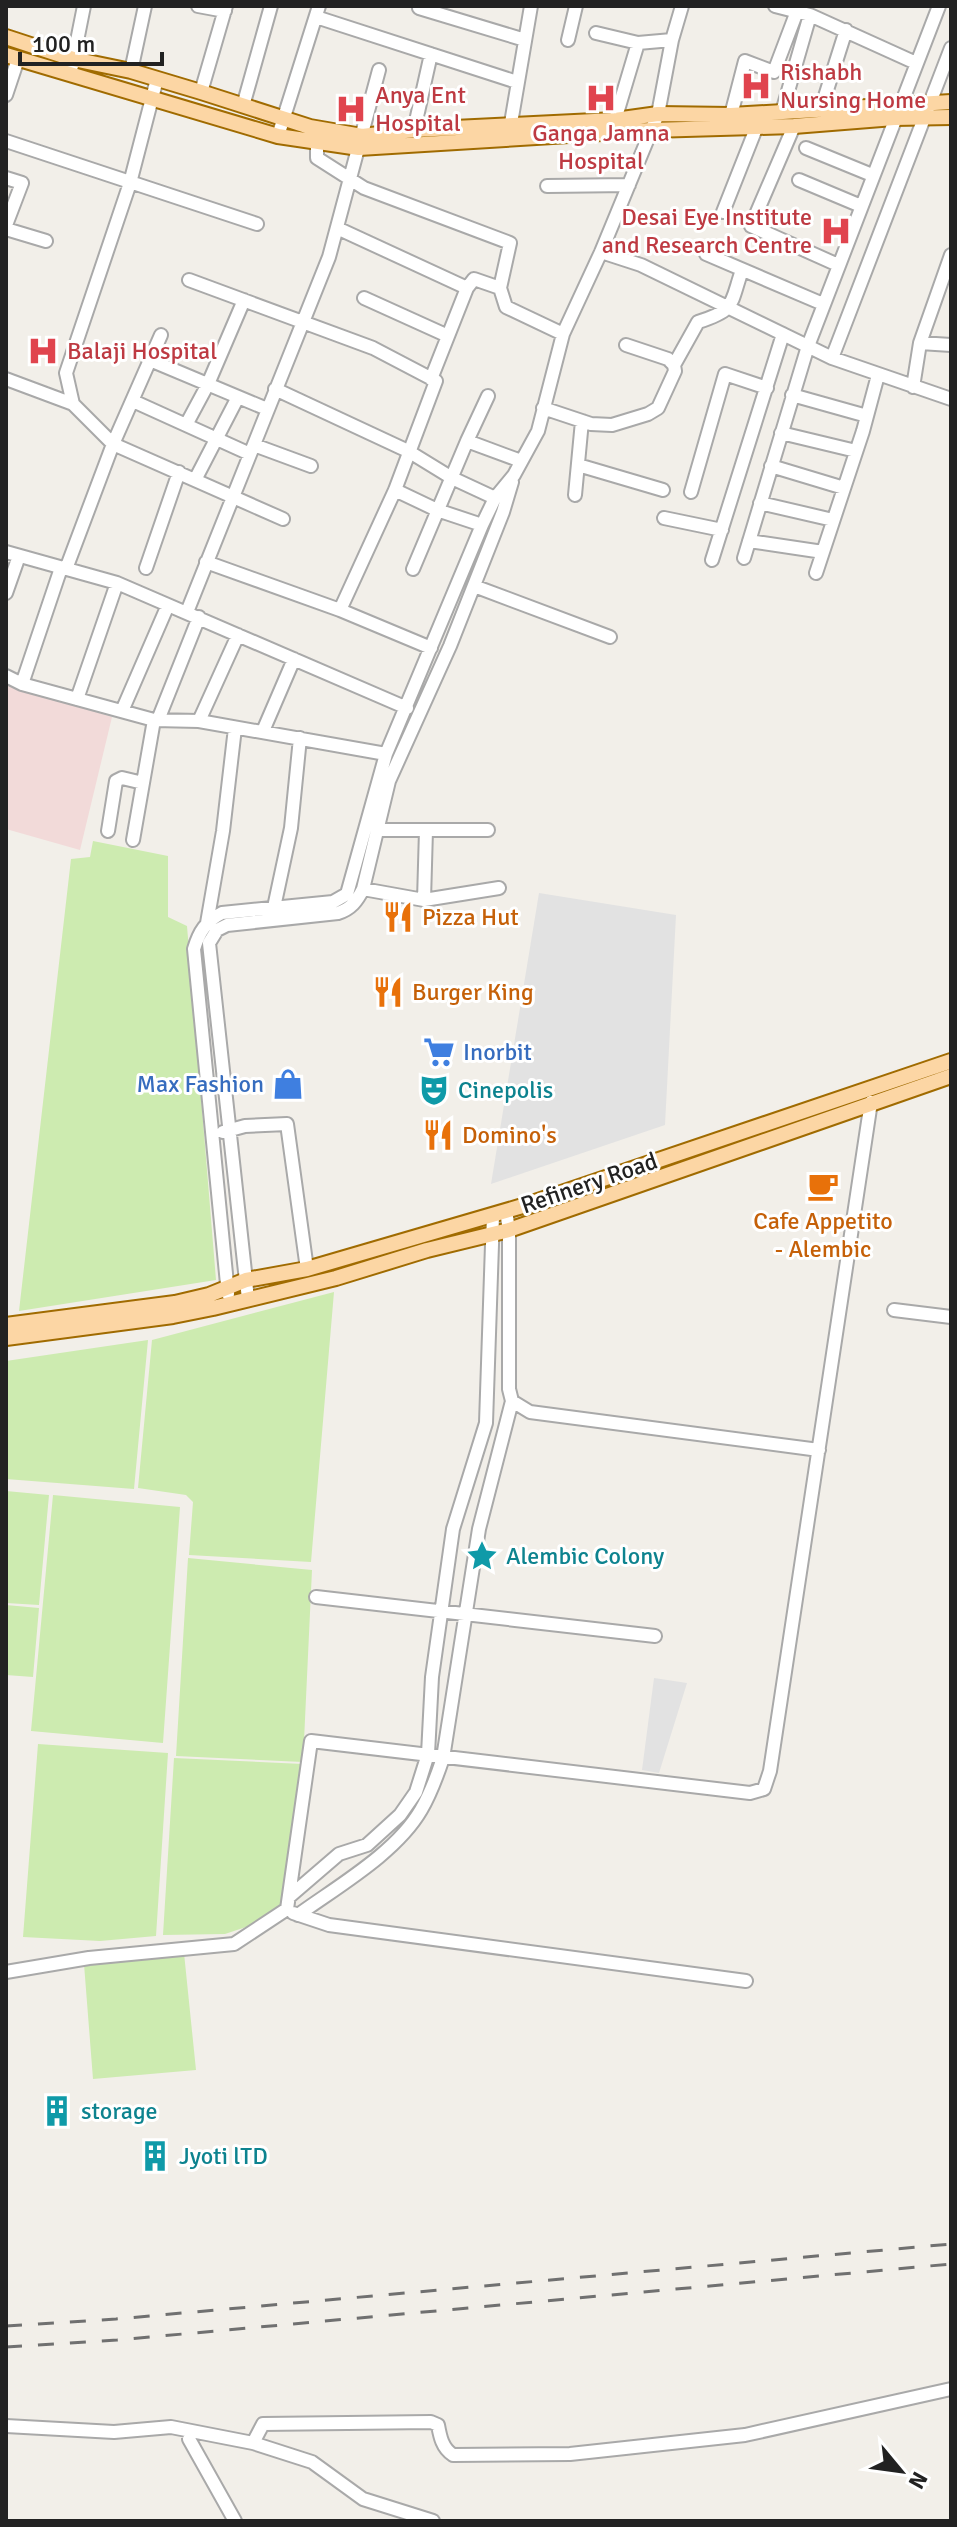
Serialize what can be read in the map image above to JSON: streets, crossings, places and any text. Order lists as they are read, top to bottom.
{
  "streets": {
    "main road": ["Refinery Road"]
  },
  "places": {
    "hospital": [
      "Rishabh Nursing Home",
      "Ganga Jamna Hospital",
      "Anya Ent Hospital",
      "Desai Eye Institute and Research Centre",
      "Balaji Hospital"
    ],
    "restaurant": ["Pizza Hut", "Burger King", "Domino's"],
    "supermarket": ["Inorbit"],
    "shop": ["Max Fashion"],
    "theatre": ["Cinepolis"],
    "cafe": ["Cafe Appetito - Alembic"],
    "place": ["Alembic Colony"],
    "building": ["storage", "Jyoti lTD"]
  },
  "scale_bar": "100 m",
  "north": "bottom right"
}
